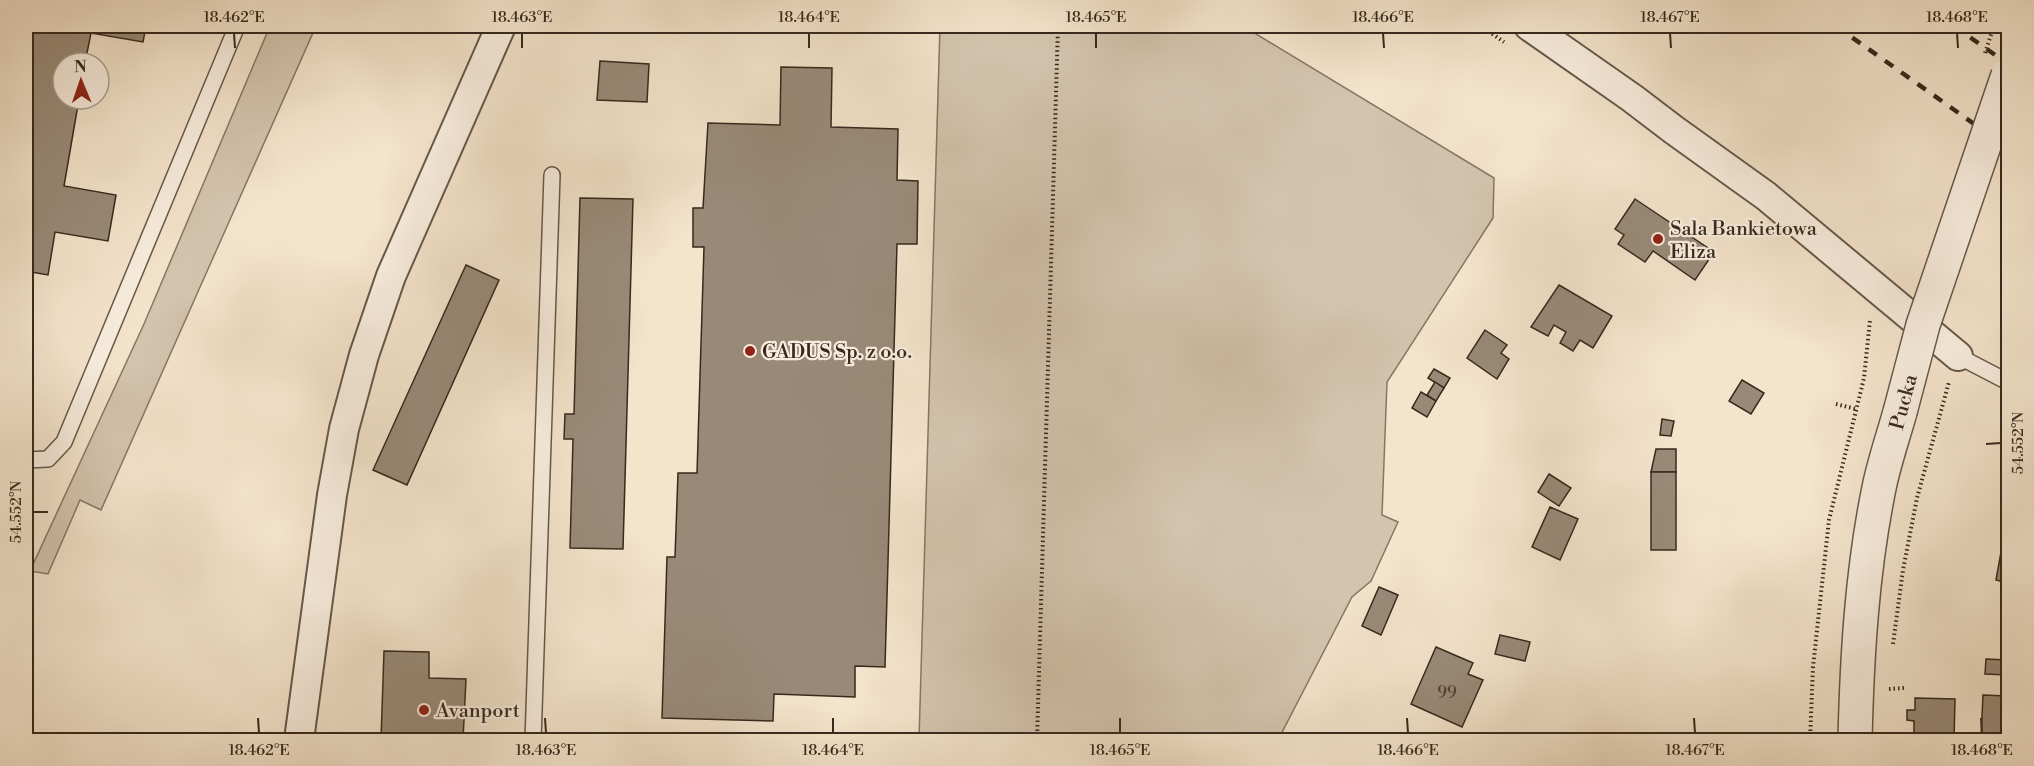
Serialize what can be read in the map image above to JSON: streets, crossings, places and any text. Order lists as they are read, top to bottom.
{
  "streets": {
    "street": ["Pucka"]
  },
  "places": ["Sala Bankietowa Eliza", "GADUS Sp. z o.o.", "Avanport"],
  "house_numbers": ["99"],
  "north": "top",
  "coordinates": [
    "18.462°E",
    "18.463°E",
    "18.464°E",
    "18.465°E",
    "18.466°E",
    "18.467°E",
    "18.468°E",
    "54.552°N"
  ]
}
